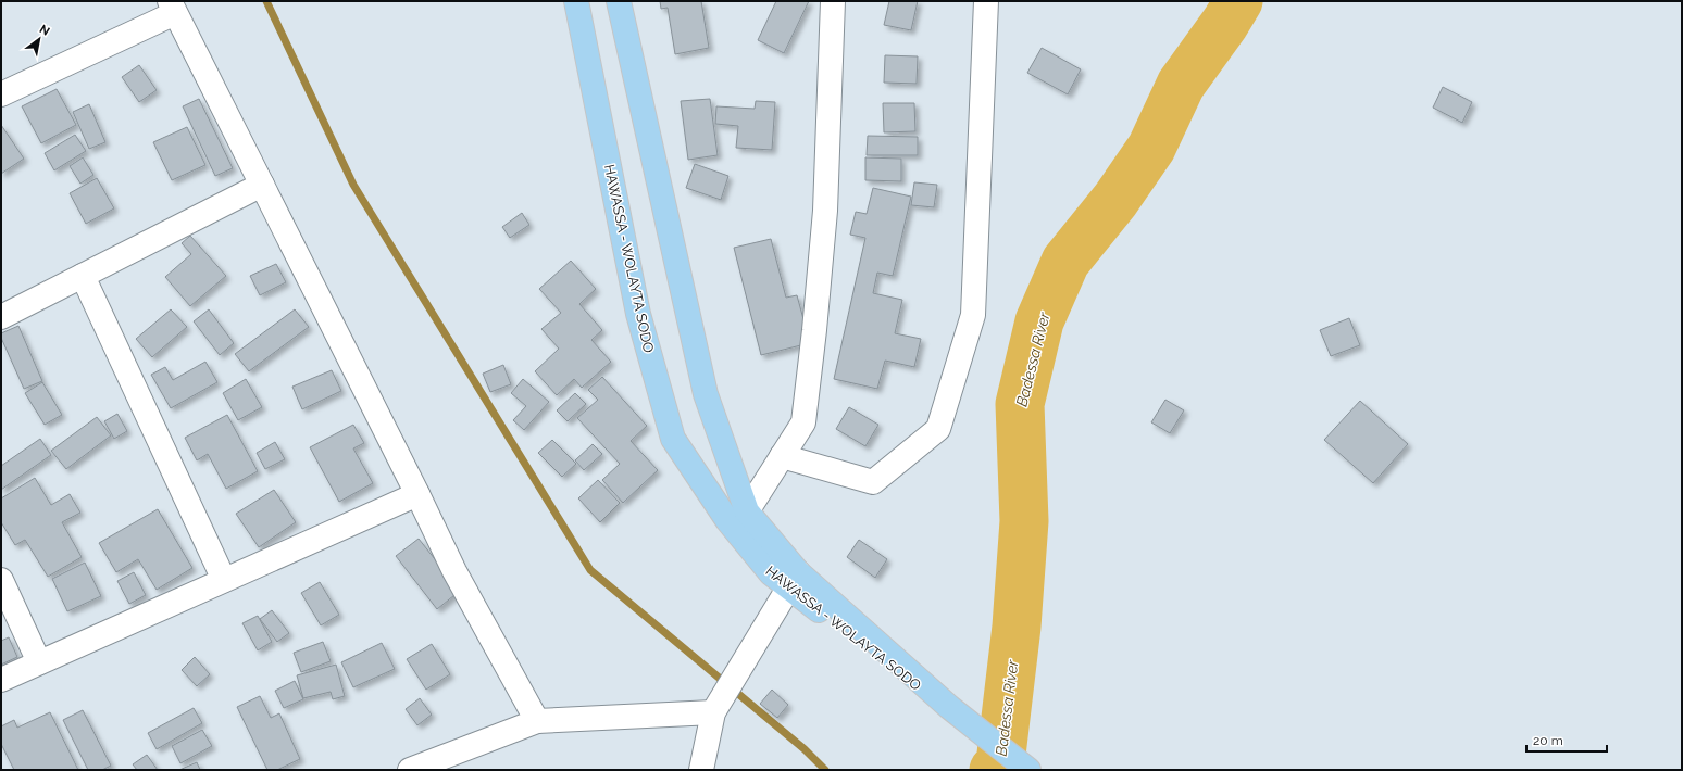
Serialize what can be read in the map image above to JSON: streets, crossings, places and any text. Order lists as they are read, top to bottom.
{
  "streets": {
    "main road": ["HAWASSA - WOLAYTA SODO"]
  },
  "water": ["Badessa River"],
  "scale_bar": "20 m",
  "north": "top right"
}
